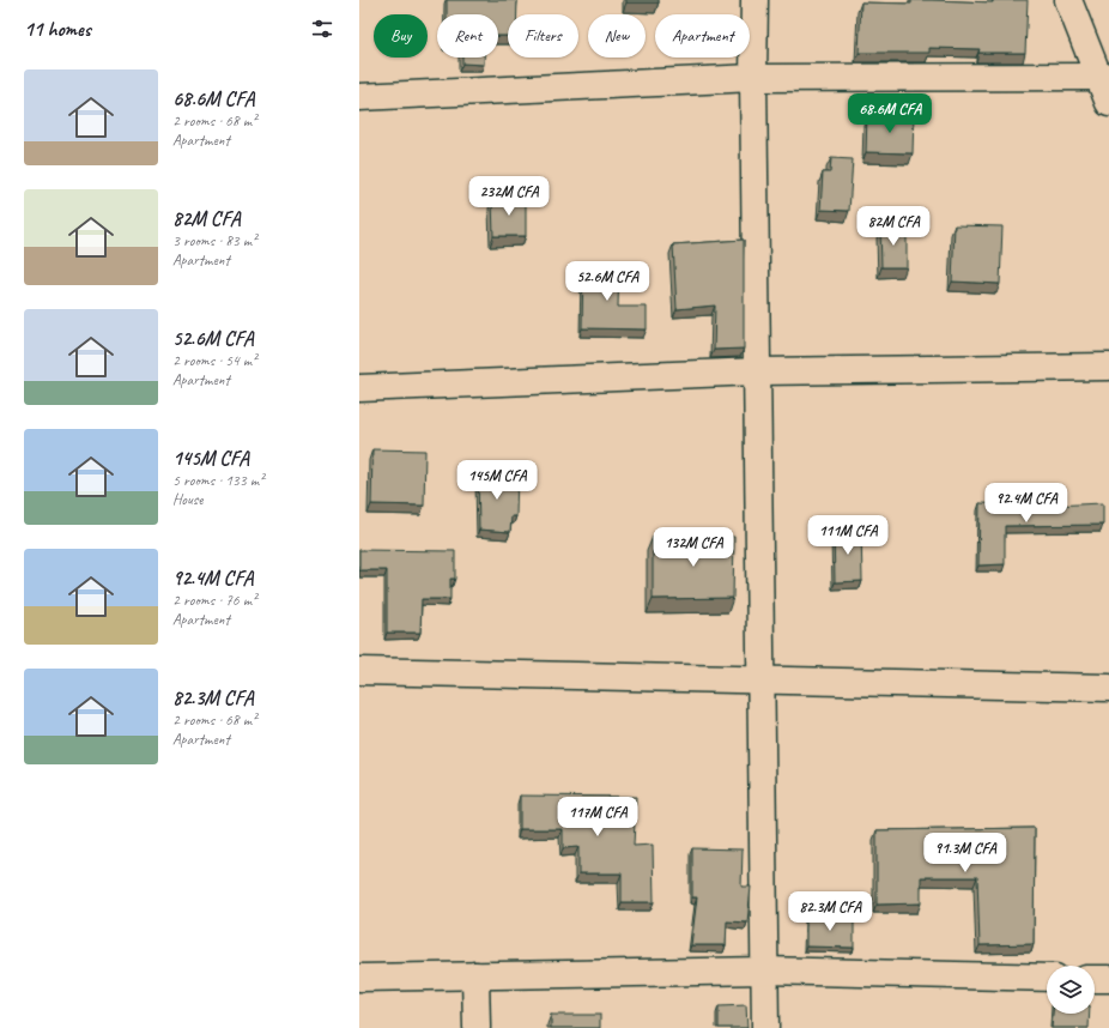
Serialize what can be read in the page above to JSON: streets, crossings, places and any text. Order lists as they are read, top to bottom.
{
  "page": {
    "heading": "11 homes",
    "chip": [
      "Buy",
      "Rent",
      "Filters",
      "New",
      "Apartment"
    ],
    "list": [
      {
        "name": "68.6M CFA",
        "note": "2 rooms · 68 m² · Apartment"
      },
      {
        "name": "82M CFA",
        "note": "3 rooms · 83 m² · Apartment"
      },
      {
        "name": "52.6M CFA",
        "note": "2 rooms · 54 m² · Apartment"
      },
      {
        "name": "145M CFA",
        "note": "5 rooms · 133 m² · House"
      },
      {
        "name": "92.4M CFA",
        "note": "2 rooms · 76 m² · Apartment"
      },
      {
        "name": "82.3M CFA",
        "note": "2 rooms · 68 m² · Apartment"
      }
    ],
    "price": [
      "68.6M CFA",
      "232M CFA",
      "82M CFA",
      "52.6M CFA",
      "145M CFA",
      "92.4M CFA",
      "111M CFA",
      "132M CFA",
      "117M CFA",
      "91.3M CFA",
      "82.3M CFA"
    ]
  }
}
